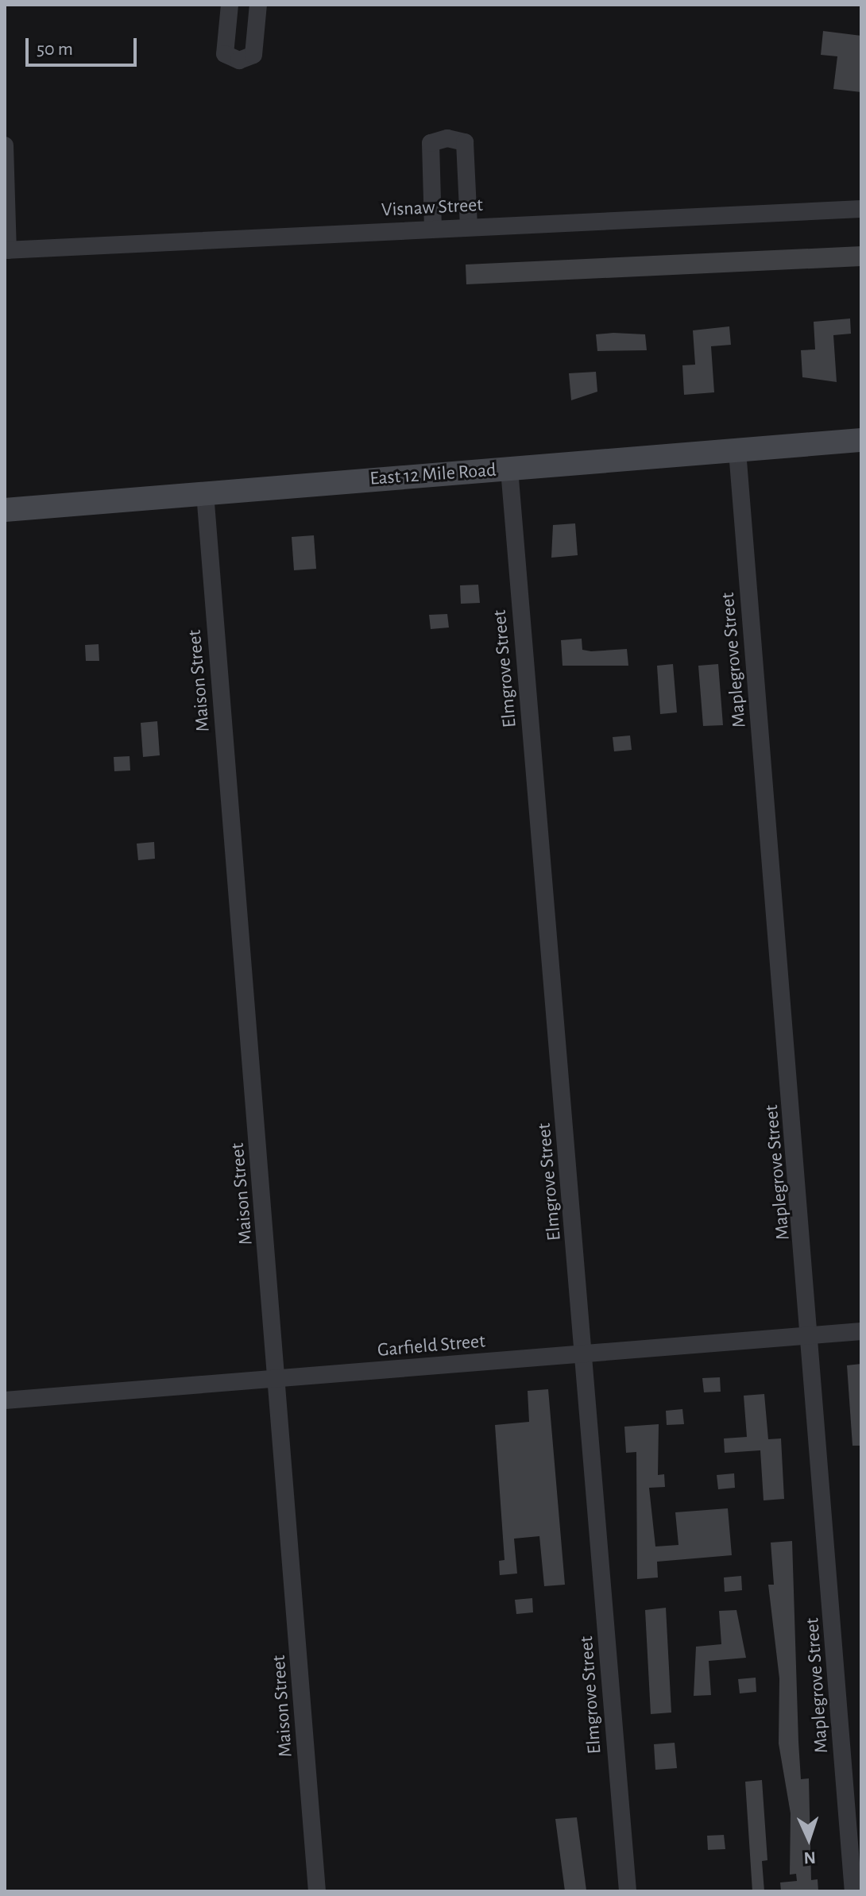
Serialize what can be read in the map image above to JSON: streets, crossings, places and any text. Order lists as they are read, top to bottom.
{
  "streets": {
    "main road": ["East 12 Mile Road"],
    "street": [
      "Visnaw Street",
      "Maplegrove Street",
      "Elmgrove Street",
      "Maison Street",
      "Garfield Street"
    ]
  },
  "crossings": [
    ["East 12 Mile Road", "Maplegrove Street"],
    ["East 12 Mile Road", "Elmgrove Street"],
    ["East 12 Mile Road", "Maison Street"],
    ["Maplegrove Street", "Garfield Street"],
    ["Elmgrove Street", "Garfield Street"],
    ["Maison Street", "Garfield Street"]
  ],
  "scale_bar": "50 m",
  "north": "bottom"
}
